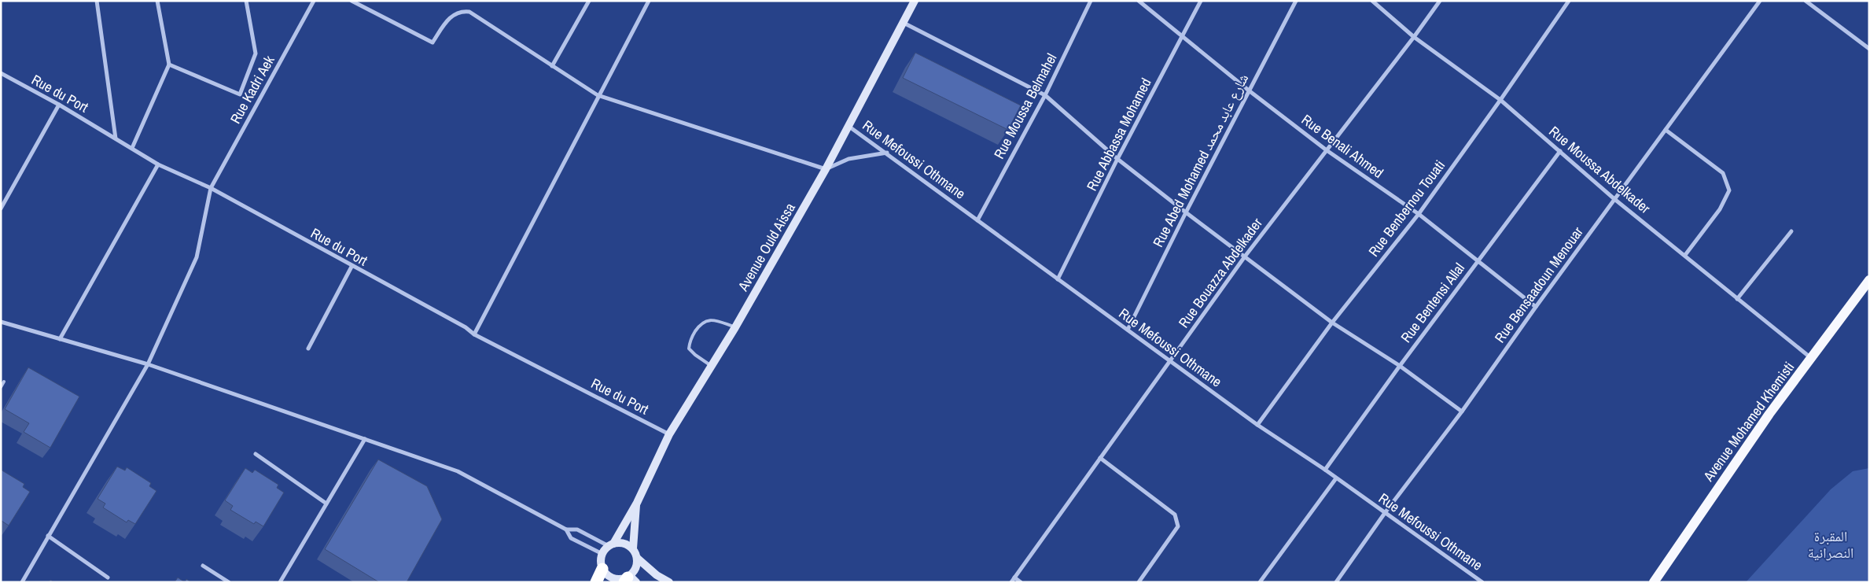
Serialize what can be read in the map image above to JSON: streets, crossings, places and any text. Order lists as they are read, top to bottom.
{
  "streets": {
    "main road": ["Avenue Ould Aissa", "Avenue Mohamed Khemisti"],
    "street": [
      "Rue Kadri Aek",
      "Rue du Port",
      "Rue Moussa Belmahel",
      "Rue Abbassa Mohamed",
      "Rue Benali Ahmed",
      "Rue Mefoussi Othmane",
      "Rue Abed Mohamed شارع عابد محمد",
      "Rue Moussa Abdelkader",
      "Rue Benbernou Touati",
      "Rue Bouazza Abdelkader",
      "Rue Bensaadoun Menouar",
      "Rue Bentensi Allal"
    ]
  },
  "crossings": [
    ["Rue Kadri Aek", "Rue du Port"],
    ["Rue du Port", "Avenue Ould Aissa"],
    ["Rue Moussa Belmahel", "Rue Mefoussi Othmane"],
    ["Rue Abbassa Mohamed", "Rue Benali Ahmed"],
    ["Rue Abbassa Mohamed", "Rue Mefoussi Othmane"],
    ["Rue Benali Ahmed", "Rue Abed Mohamed شارع عابد محمد"],
    ["Rue Benali Ahmed", "Rue Benbernou Touati"],
    ["Rue Benali Ahmed", "Rue Bouazza Abdelkader"],
    ["Rue Benali Ahmed", "Rue Bensaadoun Menouar"],
    ["Rue Benali Ahmed", "Rue Bentensi Allal"],
    ["Rue Mefoussi Othmane", "Rue Abed Mohamed شارع عابد محمد"],
    ["Rue Mefoussi Othmane", "Rue Benbernou Touati"],
    ["Rue Mefoussi Othmane", "Avenue Ould Aissa"],
    ["Rue Mefoussi Othmane", "Rue Bouazza Abdelkader"],
    ["Rue Mefoussi Othmane", "Rue Bensaadoun Menouar"],
    ["Rue Mefoussi Othmane", "Rue Bentensi Allal"],
    ["Rue Moussa Abdelkader", "Rue Benbernou Touati"],
    ["Rue Moussa Abdelkader", "Rue Bouazza Abdelkader"],
    ["Rue Moussa Abdelkader", "Rue Bensaadoun Menouar"],
    ["Rue Moussa Abdelkader", "Rue Bentensi Allal"],
    ["Rue Moussa Abdelkader", "Avenue Mohamed Khemisti"]
  ],
  "parks": ["المقبرة النصرانية"]
}
